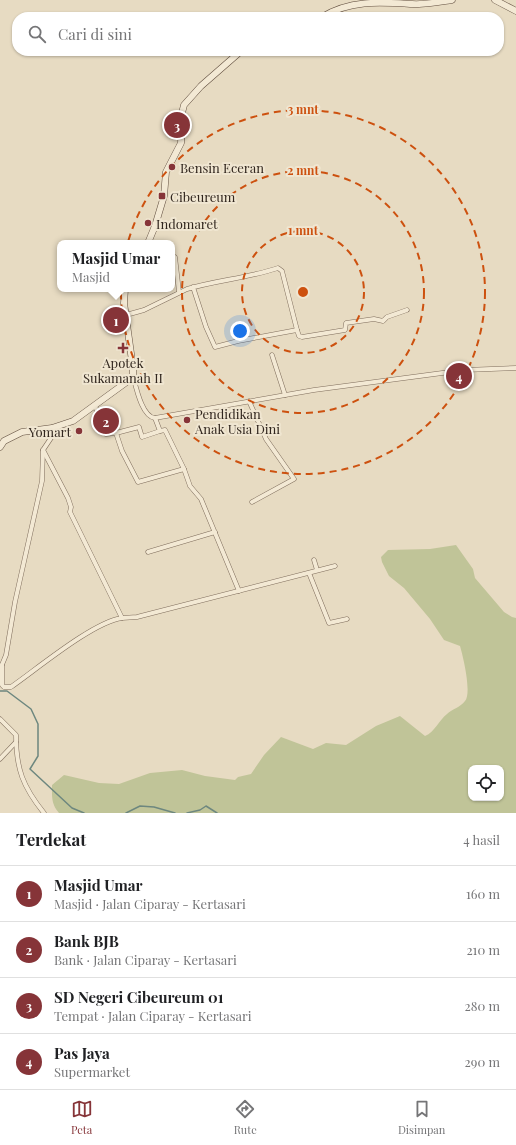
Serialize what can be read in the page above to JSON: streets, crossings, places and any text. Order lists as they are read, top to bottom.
{
  "places": {
    "other": [
      "Bensin Eceran",
      "Indomaret",
      "Pendidikan Anak Usia Dini",
      "Yomart"
    ],
    "transit": ["Cibeureum"],
    "health": ["Apotek Sukamanah II"]
  },
  "page": {
    "search": "Cari di sini",
    "pins": [
      "3",
      "1",
      "4",
      "2"
    ],
    "popup": ["Masjid Umar", "Masjid"],
    "heading": ["Terdekat", "4 hasil"],
    "list": [
      {
        "mark": "1",
        "name": "Masjid Umar",
        "note": "Masjid · Jalan Ciparay - Kertasari",
        "value": "160 m"
      },
      {
        "mark": "2",
        "name": "Bank BJB",
        "note": "Bank · Jalan Ciparay - Kertasari",
        "value": "210 m"
      },
      {
        "mark": "3",
        "name": "SD Negeri Cibeureum 01",
        "note": "Tempat · Jalan Ciparay - Kertasari",
        "value": "280 m"
      },
      {
        "mark": "4",
        "name": "Pas Jaya",
        "note": "Supermarket",
        "value": "290 m"
      }
    ],
    "nav": ["Peta", "Rute", "Disimpan"]
  },
  "rings": ["3 mnt", "2 mnt", "1 mnt"]
}
